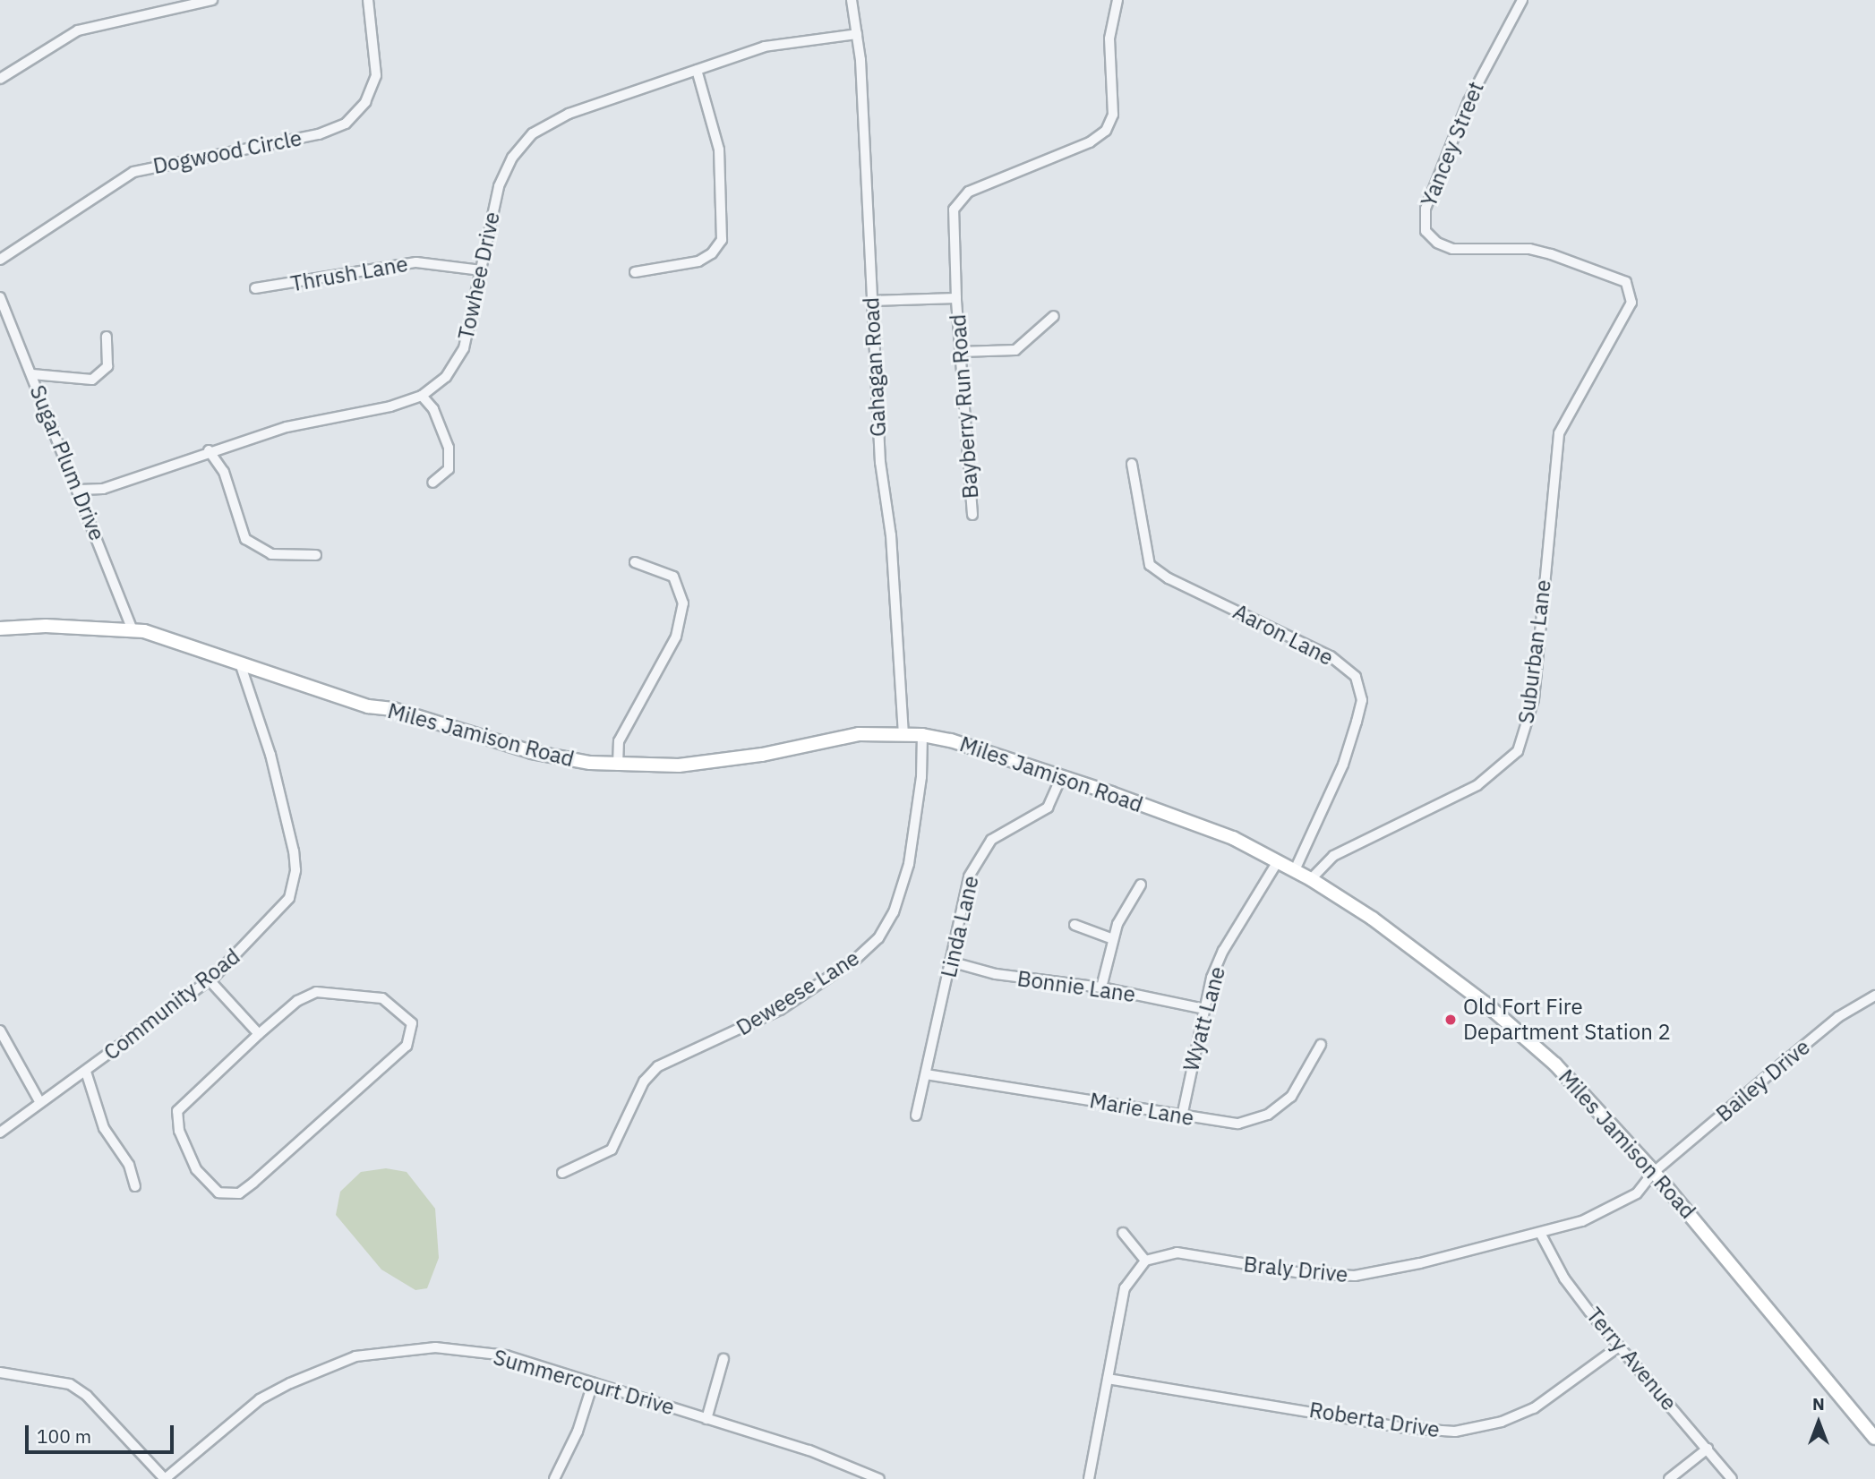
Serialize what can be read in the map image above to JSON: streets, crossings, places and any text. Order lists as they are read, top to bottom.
{
  "streets": {
    "main road": ["Miles Jamison Road"],
    "street": [
      "Yancey Street",
      "Dogwood Circle",
      "Thrush Lane",
      "Towhee Drive",
      "Gahagan Road",
      "Bayberry Run Road",
      "Sugar Plum Drive",
      "Aaron Lane",
      "Suburban Lane",
      "Linda Lane",
      "Bonnie Lane",
      "Deweese Lane",
      "Community Road",
      "Wyatt Lane",
      "Bailey Drive",
      "Marie Lane",
      "Braly Drive",
      "Terry Avenue",
      "Summercourt Drive",
      "Roberta Drive"
    ]
  },
  "crossings": [
    ["Yancey Street", "Suburban Lane"],
    ["Thrush Lane", "Towhee Drive"],
    ["Towhee Drive", "Gahagan Road"],
    ["Towhee Drive", "Sugar Plum Drive"],
    ["Gahagan Road", "Bayberry Run Road"],
    ["Gahagan Road", "Miles Jamison Road"],
    ["Sugar Plum Drive", "Miles Jamison Road"],
    ["Aaron Lane", "Miles Jamison Road"],
    ["Suburban Lane", "Miles Jamison Road"],
    ["Miles Jamison Road", "Linda Lane"],
    ["Miles Jamison Road", "Deweese Lane"],
    ["Miles Jamison Road", "Community Road"],
    ["Miles Jamison Road", "Wyatt Lane"],
    ["Miles Jamison Road", "Bailey Drive"],
    ["Miles Jamison Road", "Braly Drive"],
    ["Linda Lane", "Bonnie Lane"],
    ["Linda Lane", "Marie Lane"],
    ["Bonnie Lane", "Wyatt Lane"],
    ["Wyatt Lane", "Marie Lane"],
    ["Bailey Drive", "Braly Drive"],
    ["Braly Drive", "Terry Avenue"],
    ["Terry Avenue", "Roberta Drive"]
  ],
  "places": ["Old Fort Fire Department Station 2"],
  "scale_bar": "100 m",
  "north": "top"
}
